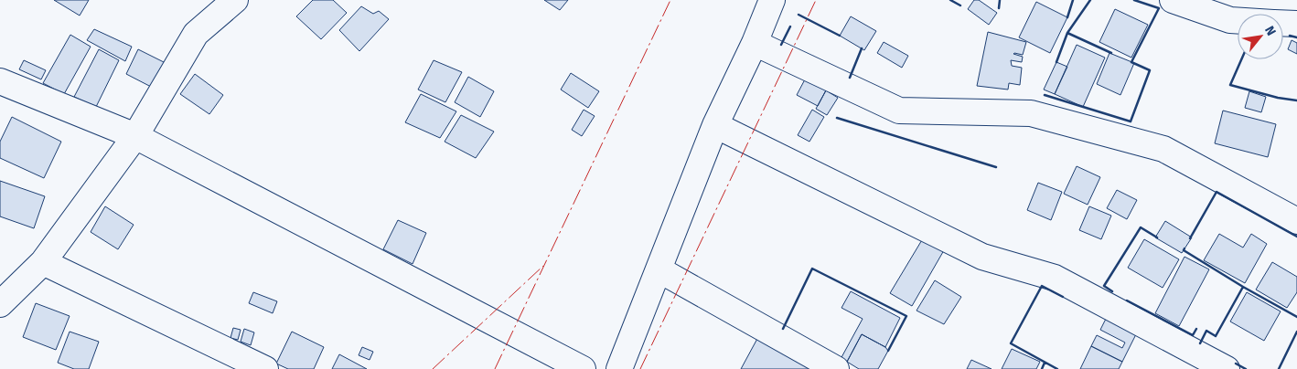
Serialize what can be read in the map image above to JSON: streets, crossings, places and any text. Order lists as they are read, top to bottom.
{
  "north": "top right"
}
